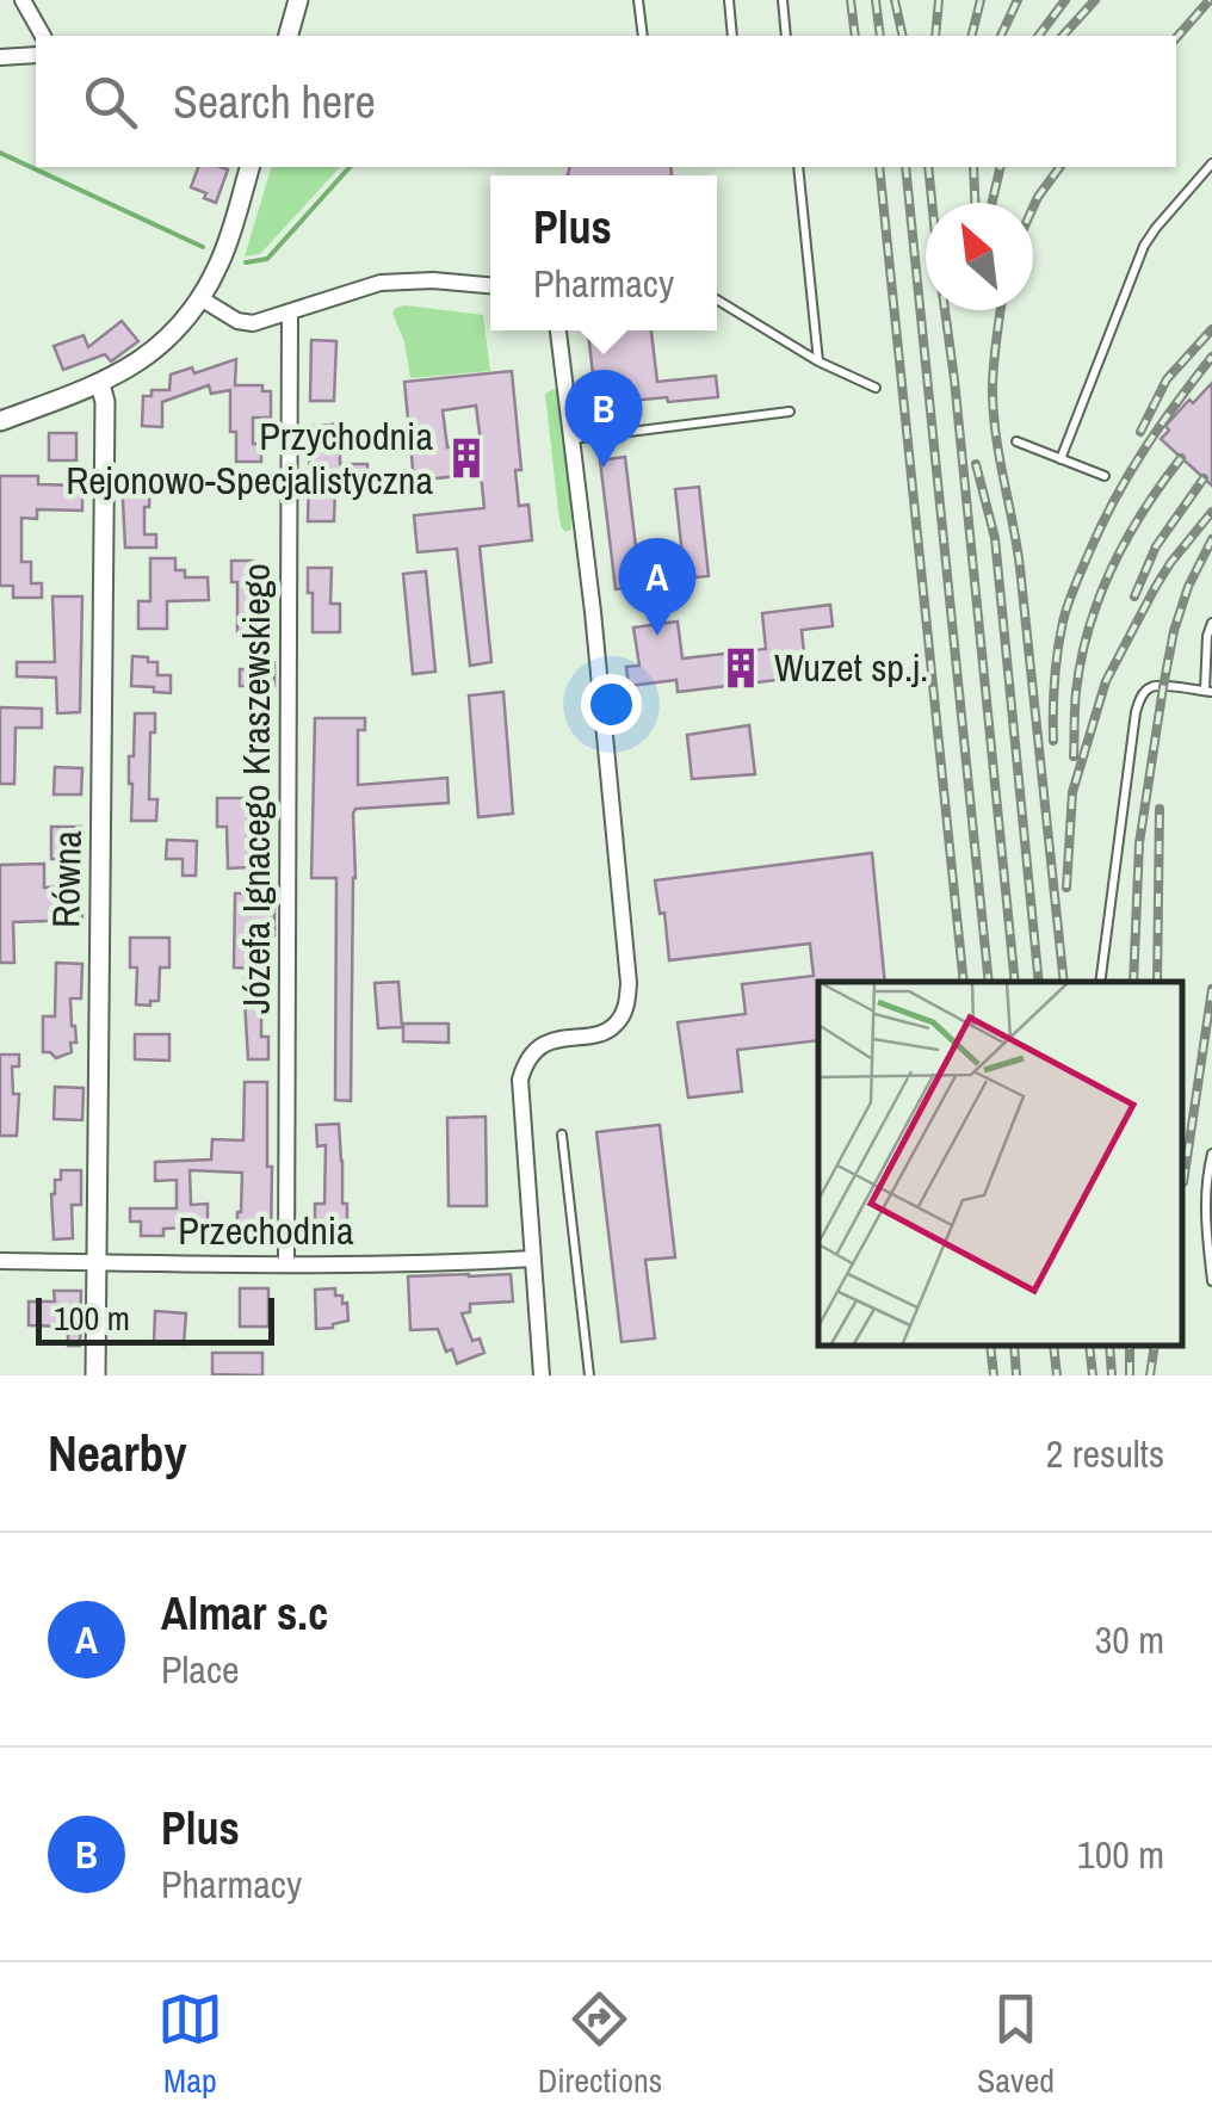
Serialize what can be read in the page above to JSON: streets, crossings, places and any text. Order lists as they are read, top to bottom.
{
  "streets": {
    "street": ["Józefa Ignacego Kraszewskiego", "Równa", "Przechodnia"]
  },
  "crossings": [
    ["Józefa Ignacego Kraszewskiego", "Przechodnia"],
    ["Równa", "Przechodnia"]
  ],
  "places": {
    "building": ["Przychodnia Rejonowo-Specjalistyczna", "Wuzet sp.j."]
  },
  "scale_bar": "100 m",
  "north": "top left",
  "page": {
    "search": "Search here",
    "popup": ["Plus", "Pharmacy"],
    "pins": ["B", "A"],
    "scale": "100 m",
    "heading": ["Nearby", "2 results"],
    "list": [
      {
        "mark": "A",
        "name": "Almar s.c",
        "note": "Place",
        "value": "30 m"
      },
      {
        "mark": "B",
        "name": "Plus",
        "note": "Pharmacy",
        "value": "100 m"
      }
    ],
    "nav": ["Map", "Directions", "Saved"]
  }
}
